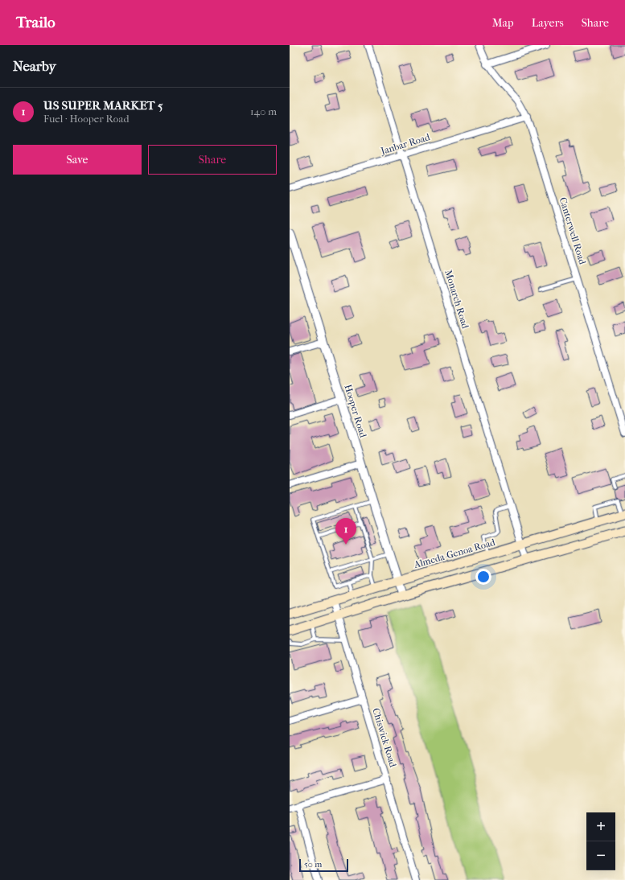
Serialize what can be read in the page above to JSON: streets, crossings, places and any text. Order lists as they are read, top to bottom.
{
  "streets": {
    "main road": ["Almeda-Genoa Road"],
    "street": [
      "Janbar Road",
      "Canterwell Road",
      "Monarch Road",
      "Hooper Road",
      "Chiswick Road"
    ]
  },
  "crossings": [
    ["Janbar Road", "Canterwell Road"],
    ["Janbar Road", "Monarch Road"],
    ["Monarch Road", "Almeda-Genoa Road"],
    ["Hooper Road", "Almeda-Genoa Road"],
    ["Almeda-Genoa Road", "Chiswick Road"]
  ],
  "scale_bar": "50 m",
  "page": {
    "header": "Trailo",
    "nav": ["Map", "Layers", "Share"],
    "heading": "Nearby",
    "list": [
      {
        "mark": "1",
        "name": "US SUPER MARKET 5",
        "note": "Fuel · Hooper Road",
        "value": "140 m"
      }
    ],
    "buttons": ["Save", "Share"],
    "pins": "1",
    "map_buttons": ["+", "−"],
    "scale": "50 m"
  }
}
